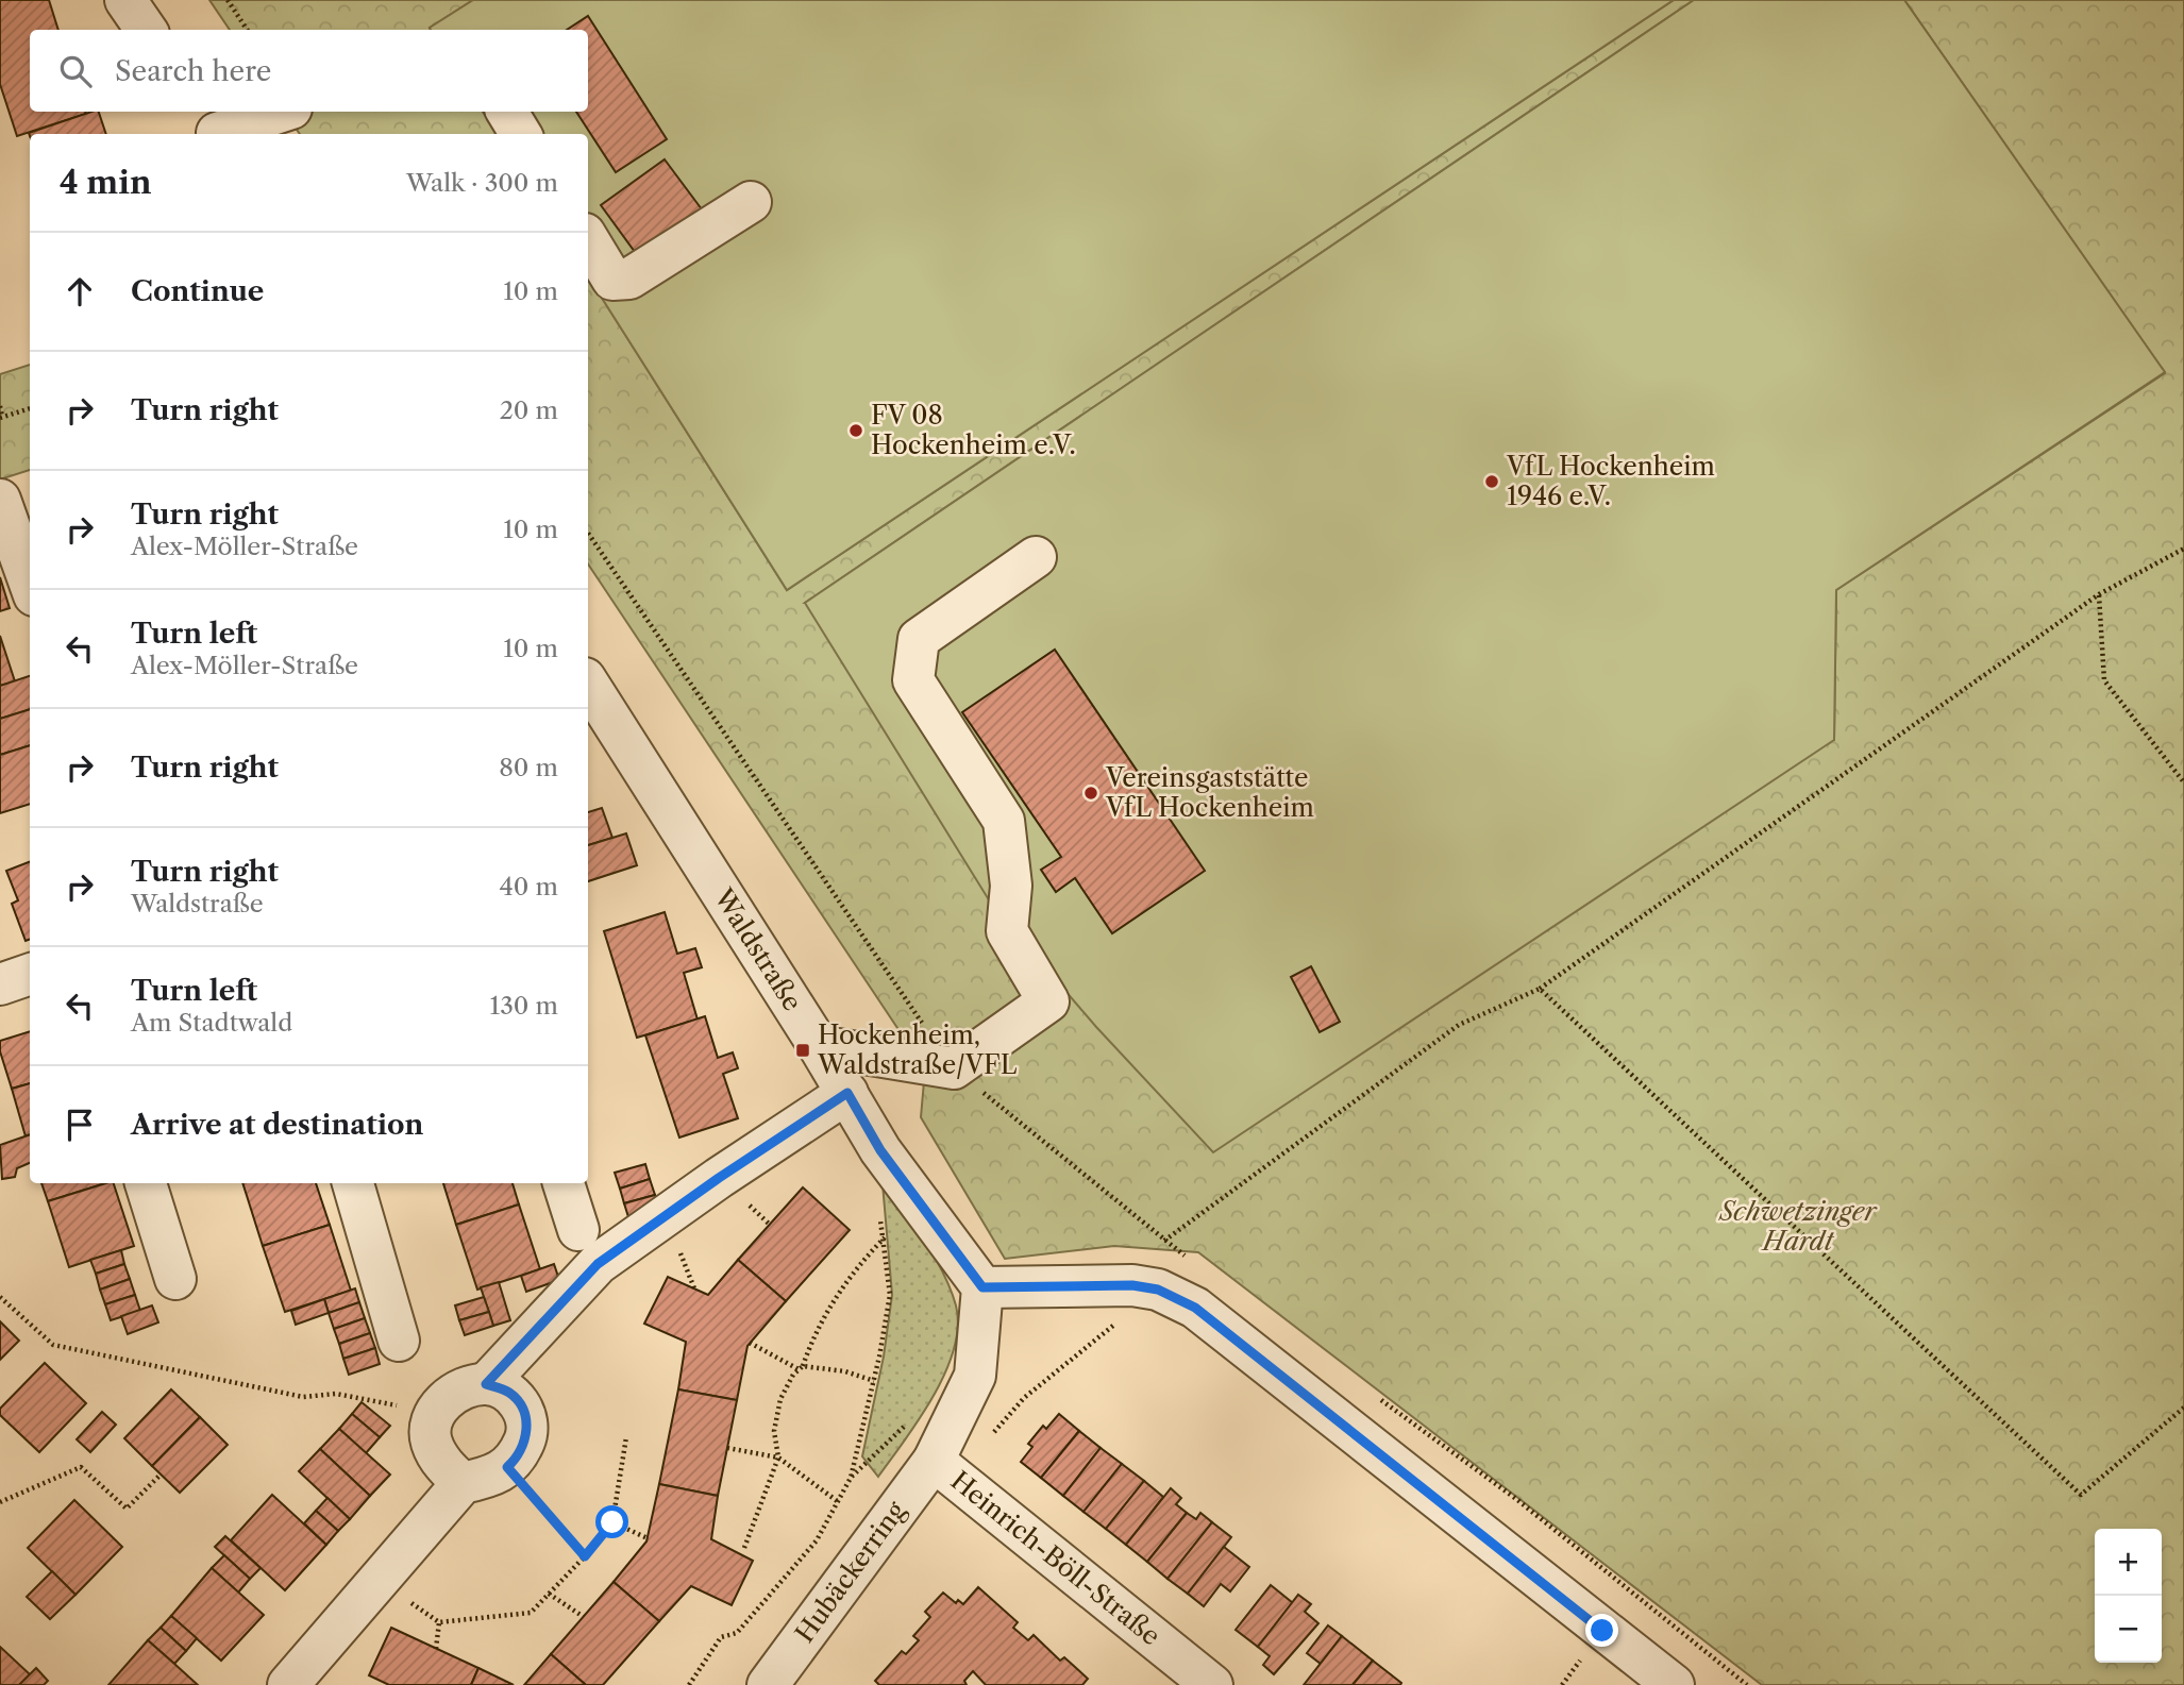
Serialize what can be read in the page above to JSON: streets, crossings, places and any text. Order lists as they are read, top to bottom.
{
  "streets": {
    "street": ["Waldstraße", "Heinrich-Böll-Straße", "Hubäckerring"]
  },
  "crossings": [
    ["Heinrich-Böll-Straße", "Hubäckerring"]
  ],
  "parks": ["Schwetzinger Hardt"],
  "places": {
    "other": ["FV 08 Hockenheim e.V.", "VfL Hockenheim 1946 e.V.", "Vereinsgaststätte VfL Hockenheim"],
    "transit": ["Hockenheim, Waldstraße/VFL"]
  },
  "page": {
    "search": "Search here",
    "heading": ["4 min", "Walk · 300 m"],
    "list": [
      ["Continue", "10 m"],
      ["Turn right", "20 m"],
      ["Turn right", "Alex-Möller-Straße", "10 m"],
      ["Turn left", "Alex-Möller-Straße", "10 m"],
      ["Turn right", "80 m"],
      ["Turn right", "Waldstraße", "40 m"],
      ["Turn left", "Am Stadtwald", "130 m"],
      "Arrive at destination"
    ],
    "map_buttons": ["+", "−"]
  }
}
